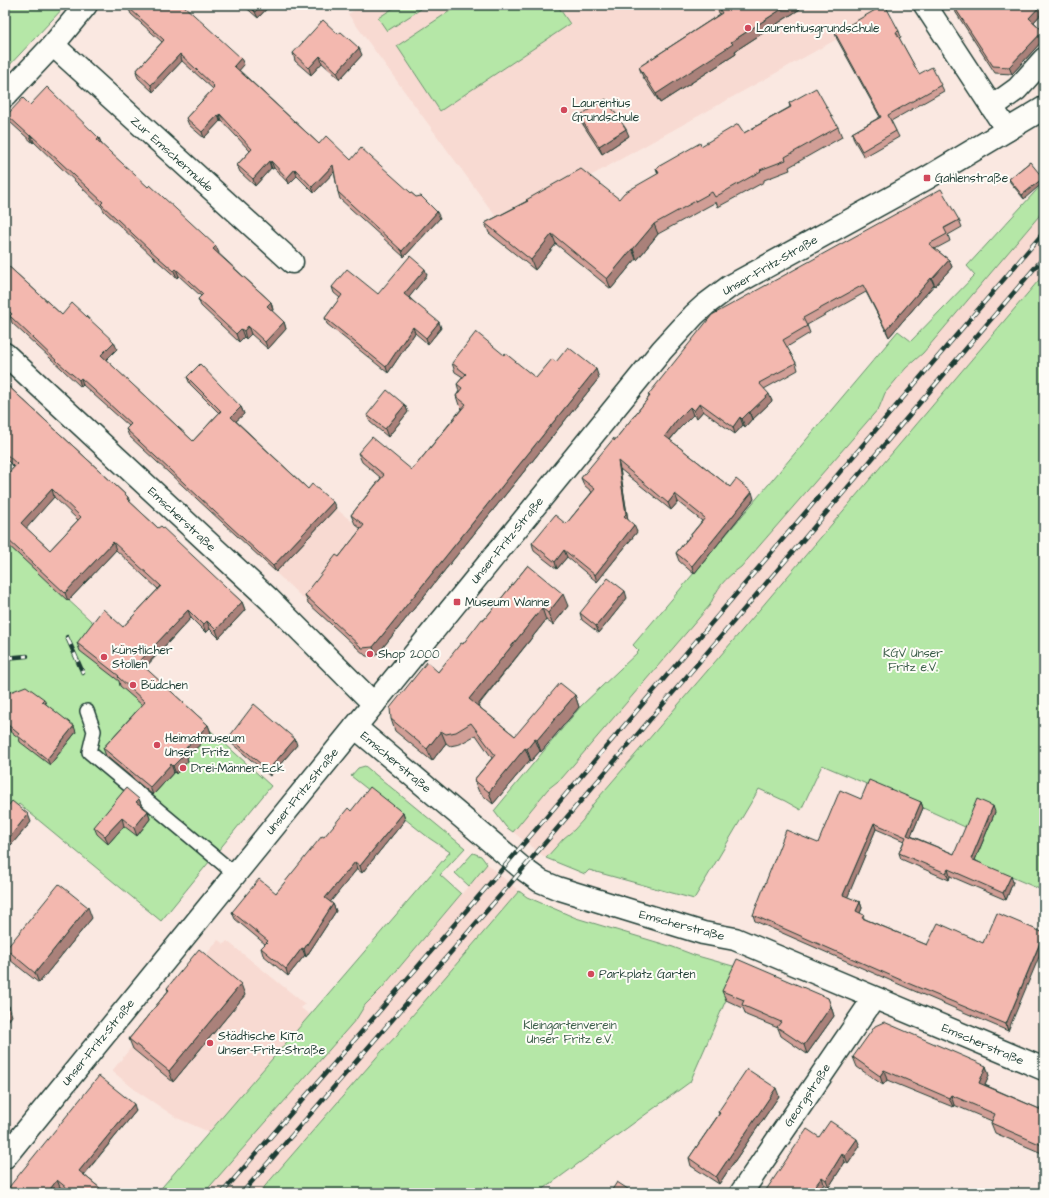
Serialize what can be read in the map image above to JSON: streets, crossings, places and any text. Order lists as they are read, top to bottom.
{
  "streets": {
    "street": [
      "Zur Emschermulde",
      "Unser-Fritz-Straße",
      "Emscherstraße",
      "Georgstraße"
    ]
  },
  "crossings": [
    ["Unser-Fritz-Straße", "Emscherstraße"],
    ["Emscherstraße", "Georgstraße"]
  ],
  "parks": ["KGV Unser Fritz e.V.", "Kleingartenverein Unser Fritz e.V."],
  "places": {
    "other": [
      "Laurentiusgrundschule",
      "Laurentius Grundschule",
      "Shop 2000",
      "künstlicher Stollen",
      "Büdchen",
      "Heimatmuseum Unser Fritz",
      "Drei-Männer-Eck",
      "Parkplatz Garten",
      "Städtische KiTa Unser–Fritz-Straße"
    ],
    "transit": ["Gahlenstraße", "Museum Wanne"]
  }
}
